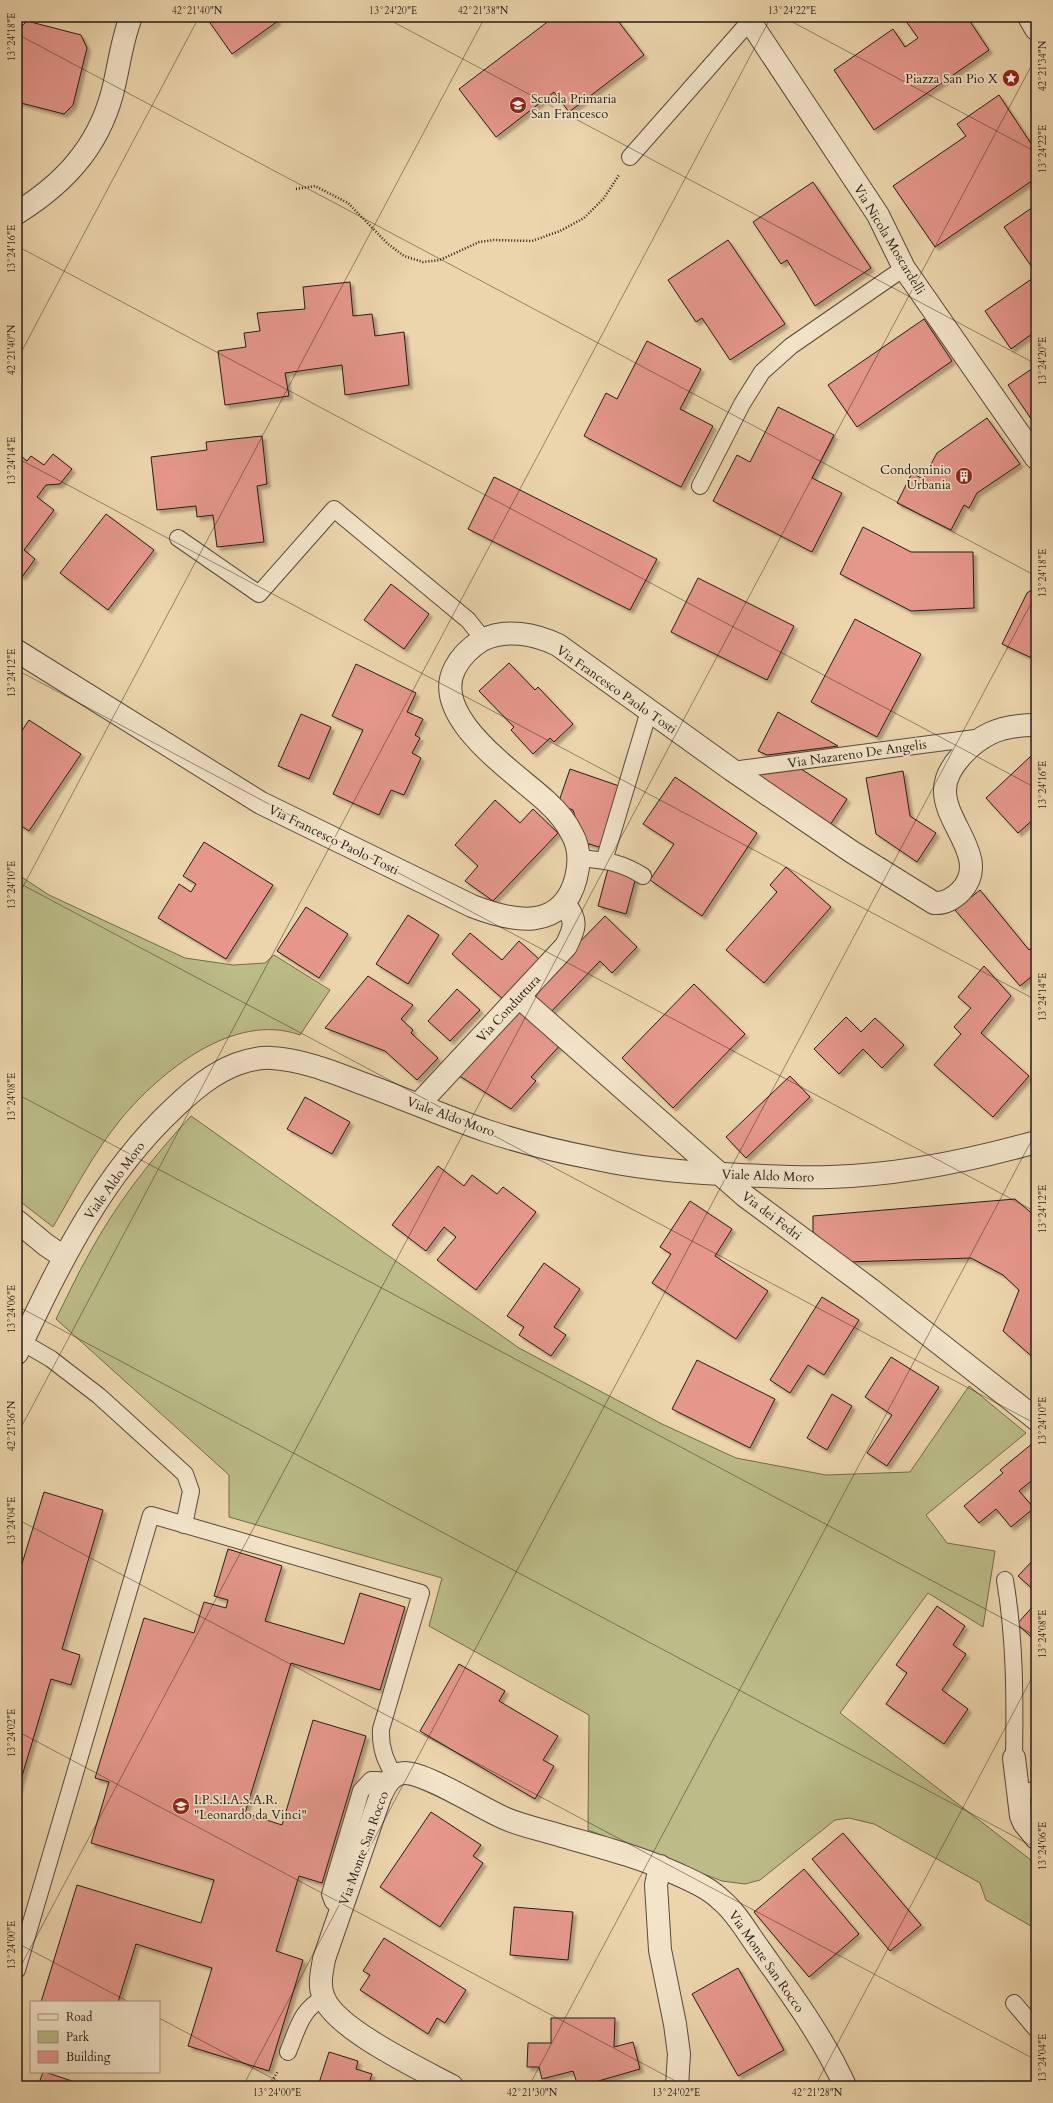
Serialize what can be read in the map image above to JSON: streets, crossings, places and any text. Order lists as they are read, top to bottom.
{
  "streets": {
    "street": [
      "Via Nicola Moscardelli",
      "Via Francesco Paolo Tosti",
      "Via Conduttura",
      "Viale Aldo Moro",
      "Via dei Fedri",
      "Via Monte San Rocco"
    ],
    "lane": ["Via Nazareno De Angelis"]
  },
  "crossings": [
    ["Via Francesco Paolo Tosti", "Via Nazareno De Angelis"],
    ["Via Francesco Paolo Tosti", "Via Conduttura"],
    ["Via Conduttura", "Viale Aldo Moro"],
    ["Via Conduttura", "Via dei Fedri"],
    ["Viale Aldo Moro", "Via dei Fedri"]
  ],
  "places": {
    "place": ["Piazza San Pio X"],
    "school or university": ["Scuola Primaria San Francesco", "I.P.S.I.A.S.A.R. \"Leonardo da Vinci\""],
    "building": ["Condominio Urbania"]
  },
  "legend": ["Road", "Park", "Building"],
  "coordinates": [
    "42°21'40\"N",
    "13°24'20\"E",
    "42°21'38\"N",
    "13°24'22\"E",
    "13°24'18\"E",
    "42°21'34\"N",
    "13°24'16\"E",
    "13°24'14\"E",
    "13°24'12\"E",
    "13°24'10\"E",
    "13°24'08\"E",
    "13°24'06\"E",
    "42°21'36\"N",
    "13°24'04\"E",
    "13°24'02\"E",
    "13°24'00\"E",
    "42°21'30\"N",
    "42°21'28\"N"
  ]
}
